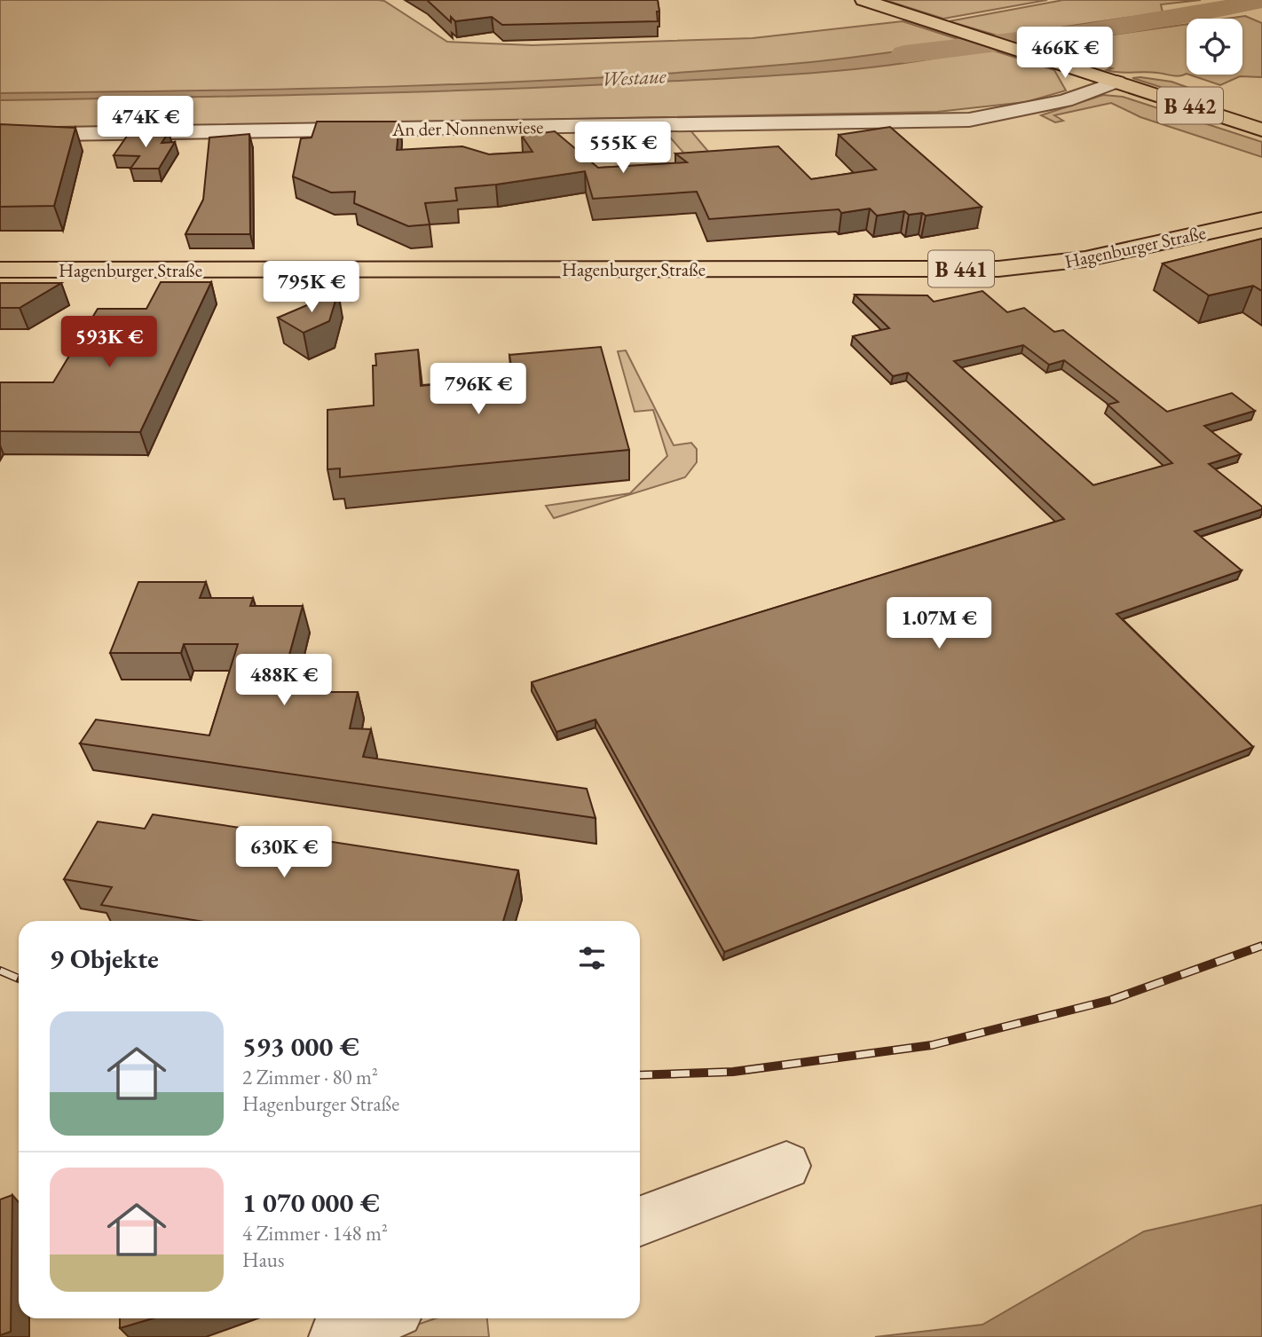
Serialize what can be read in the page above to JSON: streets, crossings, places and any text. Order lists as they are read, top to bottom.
{
  "streets": {
    "main road": ["B 442", "Hagenburger Straße", "B 441"],
    "street": ["An der Nonnenwiese"]
  },
  "crossings": [
    ["B 442", "An der Nonnenwiese"]
  ],
  "water": ["Westaue"],
  "page": {
    "price": [
      "466K €",
      "474K €",
      "555K €",
      "795K €",
      "593K €",
      "796K €",
      "1.07M €",
      "488K €",
      "630K €"
    ],
    "heading": "9 Objekte",
    "list": [
      {
        "name": "593 000 €",
        "note": "2 Zimmer · 80 m² · Hagenburger Straße"
      },
      {
        "name": "1 070 000 €",
        "note": "4 Zimmer · 148 m² · Haus"
      }
    ]
  }
}
